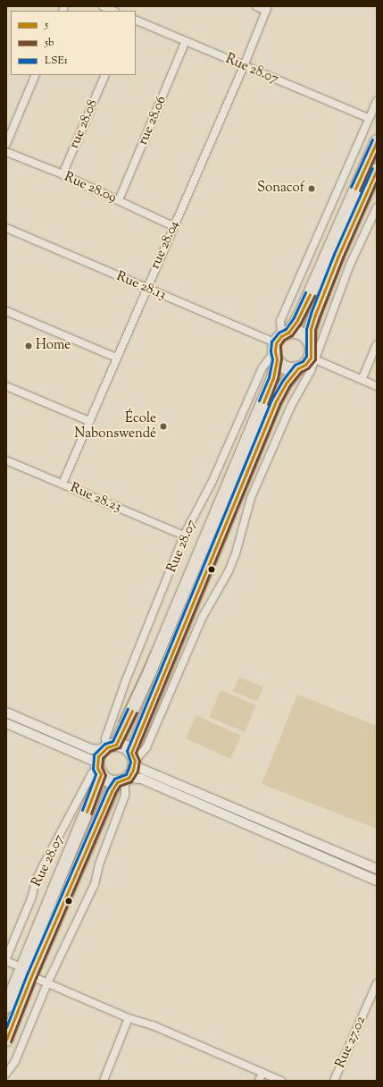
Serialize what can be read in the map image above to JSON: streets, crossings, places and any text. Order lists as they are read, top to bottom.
{
  "streets": {
    "street": [
      "Rue 28.07",
      "rue 28.06",
      "rue 28.08",
      "Rue 28.09",
      "rue 28.04",
      "Rue 28.13",
      "Rue 28.23",
      "Rue 27.02"
    ]
  },
  "crossings": [
    ["Rue 28.07", "rue 28.06"],
    ["Rue 28.07", "rue 28.04"],
    ["Rue 28.07", "Rue 28.13"],
    ["Rue 28.07", "Rue 28.23"],
    ["rue 28.06", "Rue 28.09"],
    ["rue 28.08", "Rue 28.09"],
    ["Rue 28.09", "rue 28.04"],
    ["rue 28.04", "Rue 28.13"],
    ["rue 28.04", "Rue 28.23"]
  ],
  "places": ["Sonacof", "Home", "École Nabonswendé"],
  "lines": ["transit line LSE1", "transit line 5", "transit line 5b"],
  "legend": ["5", "5b", "LSE1"]
}
